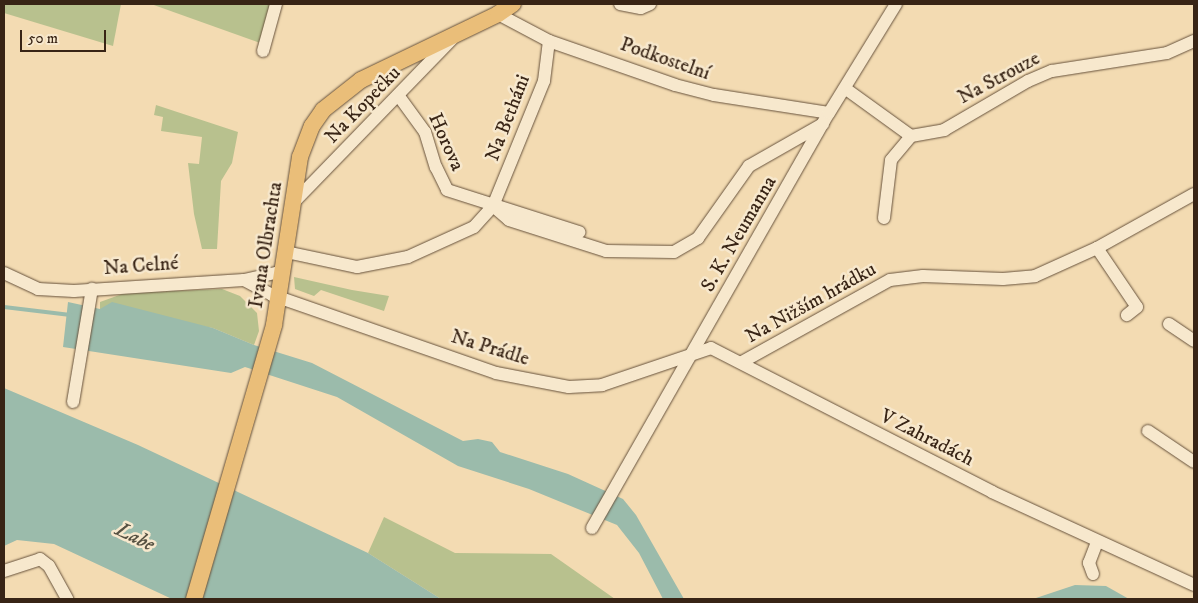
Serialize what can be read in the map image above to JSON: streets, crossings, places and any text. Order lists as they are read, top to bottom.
{
  "streets": {
    "main road": ["Ivana Olbrachta"],
    "street": [
      "Podkostelní",
      "Na Strouze",
      "Na Kopečku",
      "Na Betháni",
      "Horova",
      "S. K. Neumanna",
      "Na Celné",
      "Na Nižším hrádku",
      "Na Prádle",
      "V Zahradách"
    ]
  },
  "crossings": [
    ["Podkostelní", "Na Betháni"],
    ["Podkostelní", "S. K. Neumanna"],
    ["Podkostelní", "Ivana Olbrachta"],
    ["Na Kopečku", "Horova"],
    ["Na Kopečku", "Ivana Olbrachta"],
    ["Na Betháni", "Horova"],
    ["S. K. Neumanna", "Na Nižším hrádku"],
    ["S. K. Neumanna", "Na Prádle"],
    ["Ivana Olbrachta", "Na Celné"],
    ["Ivana Olbrachta", "Na Prádle"],
    ["Na Celné", "Na Prádle"],
    ["Na Nižším hrádku", "Na Prádle"],
    ["Na Nižším hrádku", "V Zahradách"]
  ],
  "water": ["Labe"],
  "scale_bar": "50 m"
}
